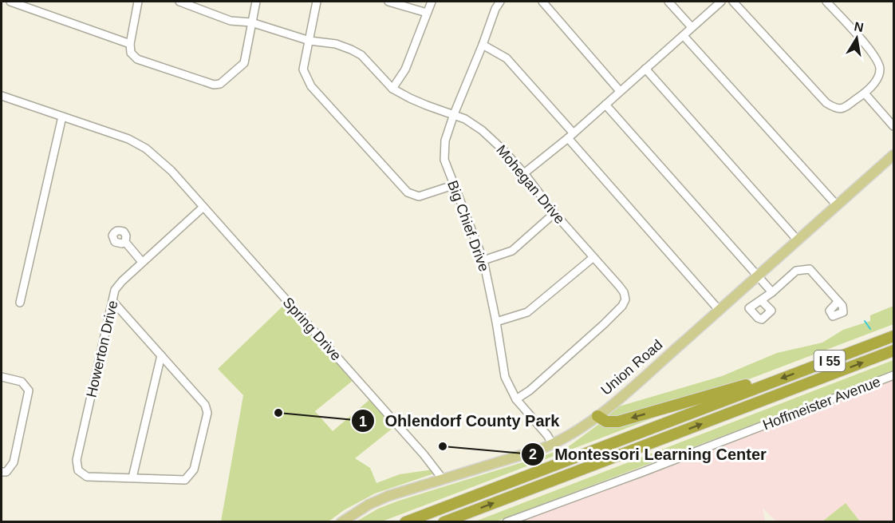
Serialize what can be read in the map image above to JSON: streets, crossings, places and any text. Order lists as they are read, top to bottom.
{
  "streets": {
    "highway": ["I 55"],
    "main road": ["Union Road"],
    "street": [
      "Mohegan Drive",
      "Big Chief Drive",
      "Spring Drive",
      "Howerton Drive",
      "Hoffmeister Avenue"
    ]
  },
  "crossings": [
    ["Mohegan Drive", "Big Chief Drive"],
    ["Big Chief Drive", "Union Road"],
    ["Spring Drive", "Howerton Drive"],
    ["Spring Drive", "Union Road"]
  ],
  "places": ["Ohlendorf County Park", "Montessori Learning Center"],
  "north": "top"
}
